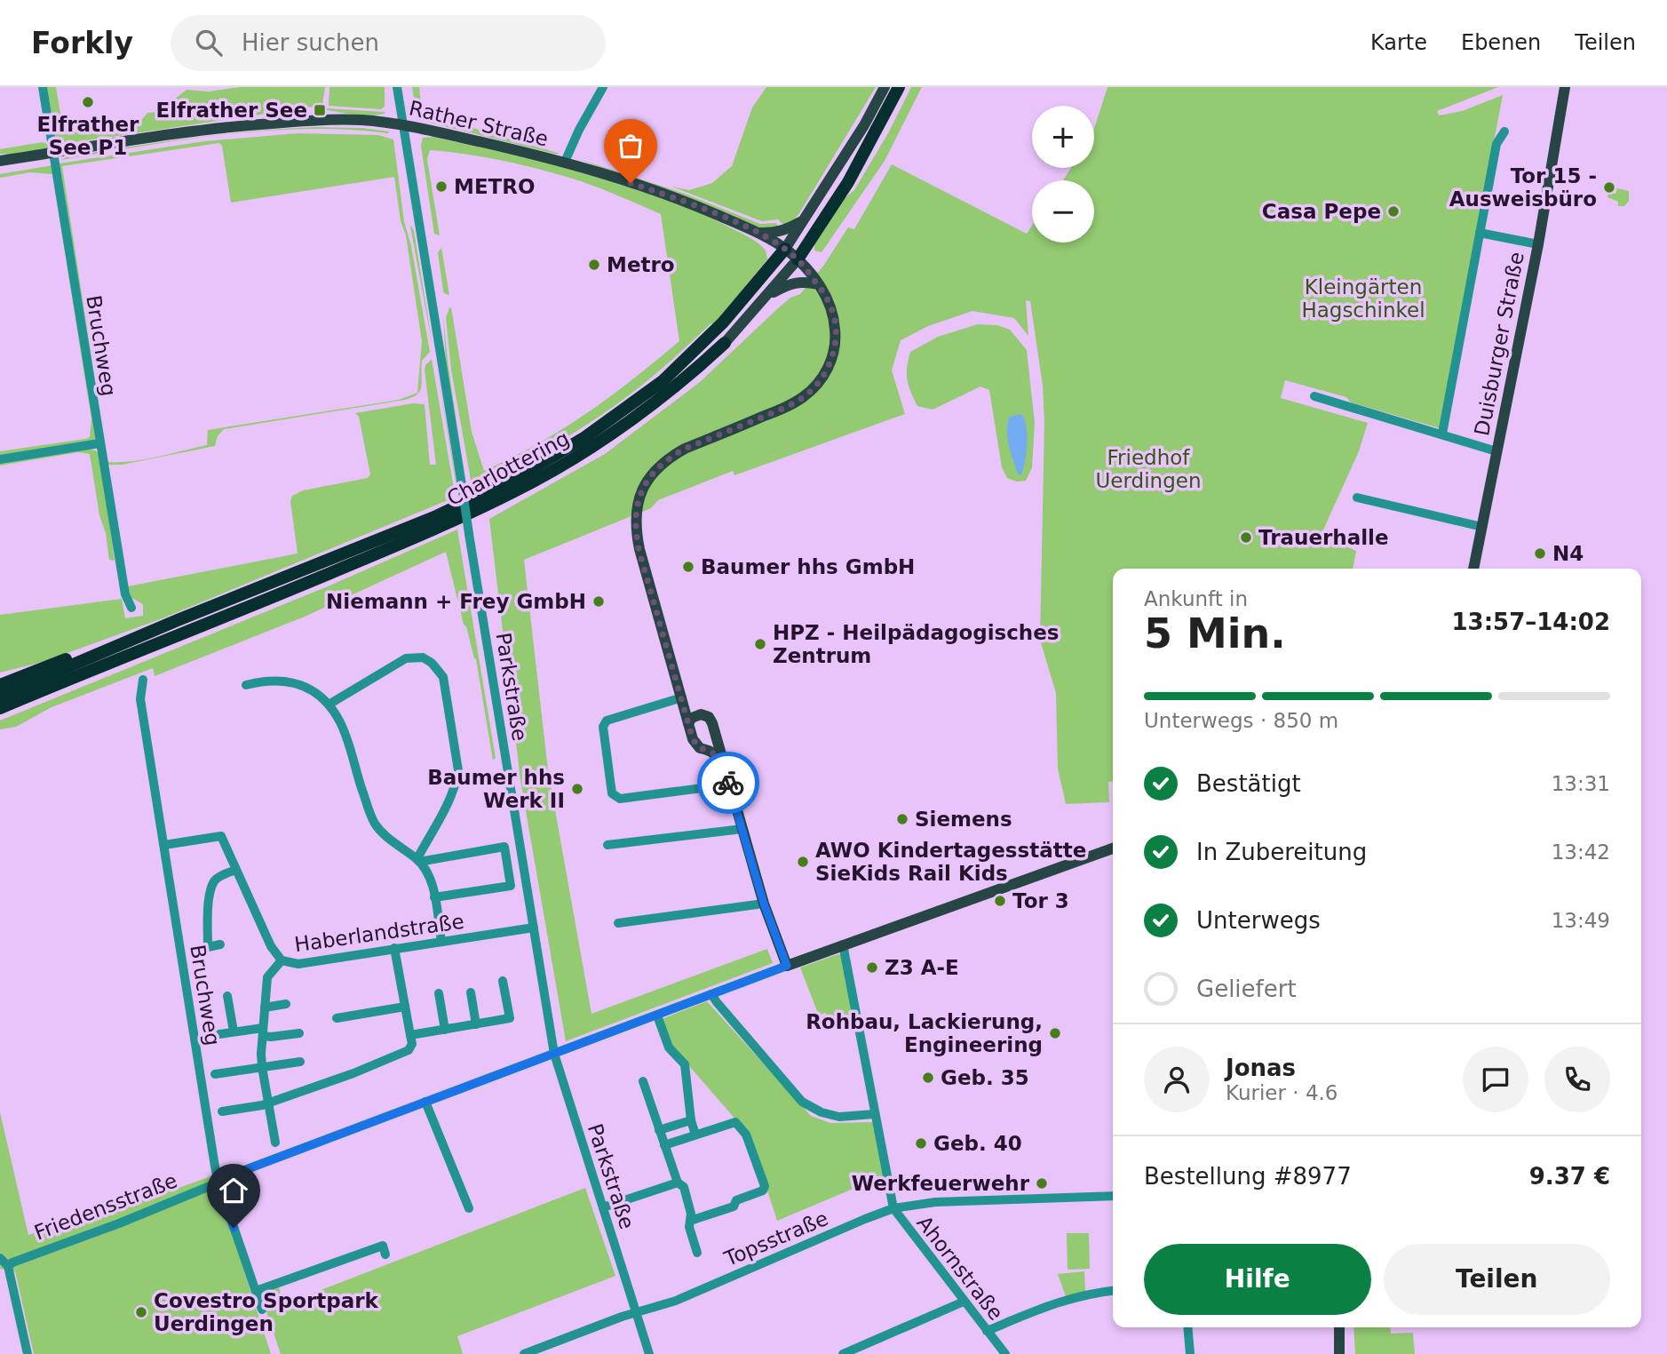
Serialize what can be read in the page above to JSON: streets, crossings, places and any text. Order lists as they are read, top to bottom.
{
  "streets": {
    "highway": ["Charlottering"],
    "main road": ["Rather Straße", "Duisburger Straße", "Friedensstraße"],
    "street": [
      "Bruchweg",
      "Parkstraße",
      "Haberlandstraße",
      "Topsstraße",
      "Ahornstraße"
    ]
  },
  "crossings": [
    ["Rather Straße", "Bruchweg"],
    ["Rather Straße", "Charlottering"],
    ["Rather Straße", "Parkstraße"],
    ["Bruchweg", "Friedensstraße"],
    ["Parkstraße", "Haberlandstraße"],
    ["Parkstraße", "Friedensstraße"],
    ["Parkstraße", "Topsstraße"],
    ["Friedensstraße", "Ahornstraße"],
    ["Topsstraße", "Ahornstraße"]
  ],
  "parks": ["Kleingärten Hagschinkel", "Friedhof Uerdingen"],
  "places": {
    "other": [
      "Elfrather See P1",
      "METRO",
      "Tor 15 - Ausweisbüro",
      "Casa Pepe",
      "Metro",
      "Trauerhalle",
      "N4",
      "Baumer hhs GmbH",
      "Niemann + Frey GmbH",
      "HPZ - Heilpädagogisches Zentrum",
      "Baumer hhs Werk II",
      "Siemens",
      "AWO Kindertagesstätte SieKids Rail Kids",
      "Tor 3",
      "Z3 A-E",
      "Rohbau, Lackierung, Engineering",
      "Geb. 35",
      "Geb. 40",
      "Werkfeuerwehr",
      "Covestro Sportpark Uerdingen"
    ],
    "transit": ["Elfrather See"]
  },
  "page": {
    "header": "Forkly",
    "search": "Hier suchen",
    "nav": ["Karte", "Ebenen", "Teilen"],
    "map_buttons": ["+", "−"],
    "heading": ["5 Min.", "Ankunft in", "13:57–14:02"],
    "panel": [
      "Jonas",
      "Kurier · 4.6",
      "Bestellung #8977",
      "9.37 €"
    ],
    "bar": "Unterwegs · 850 m",
    "list": [
      ["Bestätigt", "13:31"],
      ["In Zubereitung", "13:42"],
      ["Unterwegs", "13:49"],
      "Geliefert"
    ],
    "buttons": ["Hilfe", "Teilen"]
  }
}
